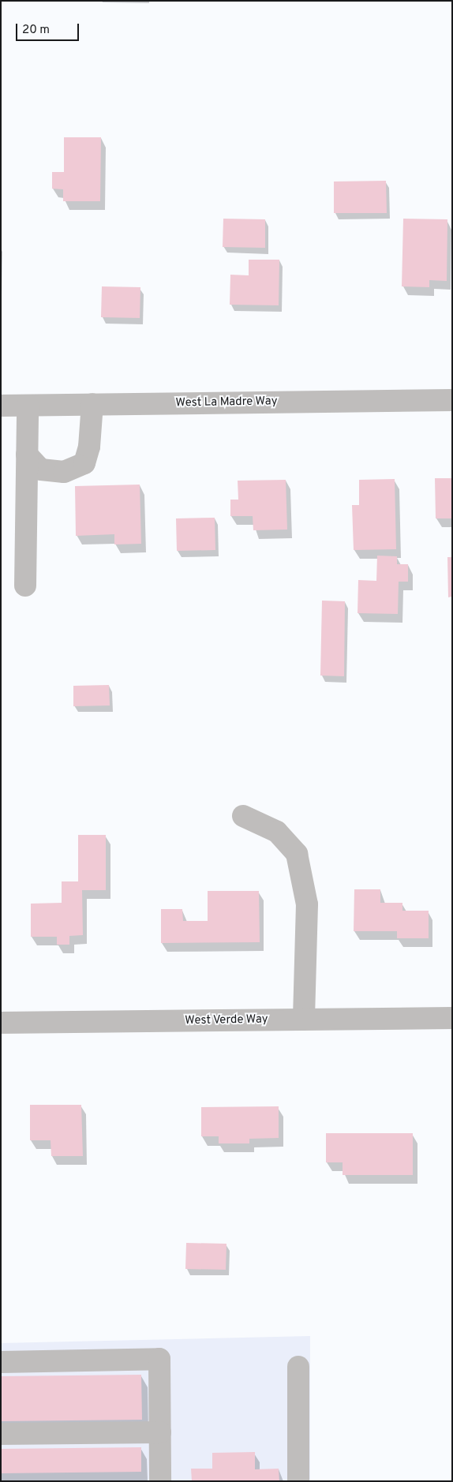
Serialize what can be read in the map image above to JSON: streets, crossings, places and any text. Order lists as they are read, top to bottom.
{
  "streets": {
    "street": ["West La Madre Way", "West Verde Way"]
  },
  "scale_bar": "20 m"
}
